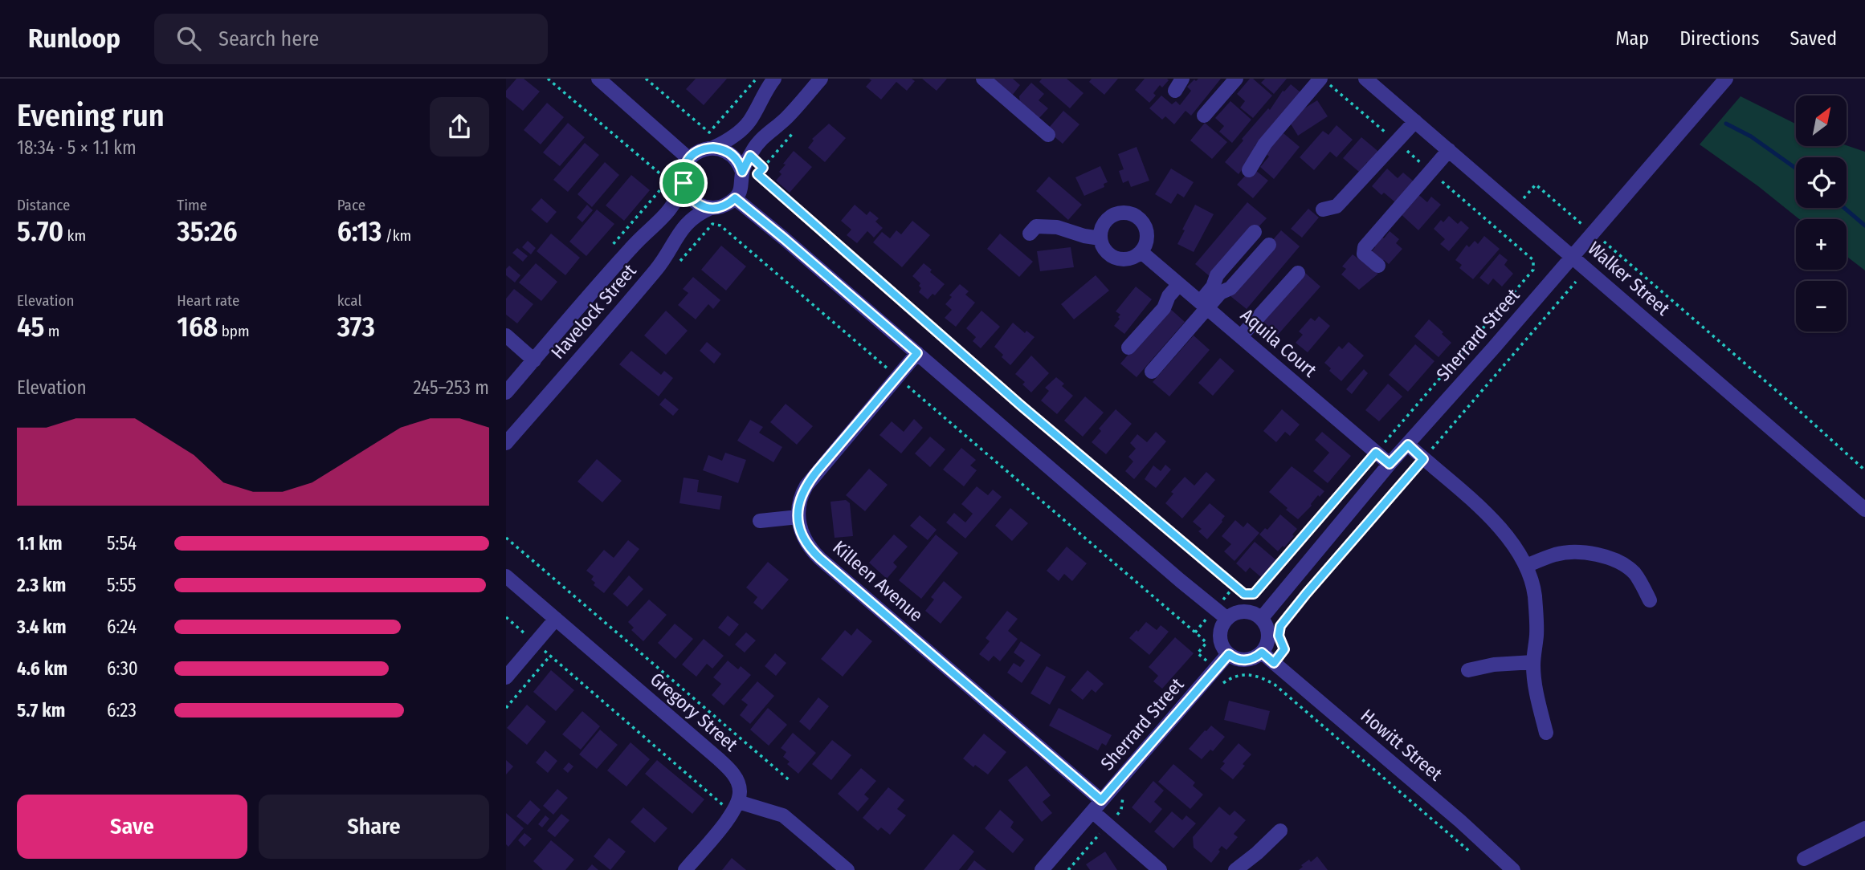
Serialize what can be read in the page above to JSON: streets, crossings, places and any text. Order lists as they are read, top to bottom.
{
  "streets": {
    "street": [
      "Walker Street",
      "Havelock Street",
      "Sherrard Street",
      "Aquila Court",
      "Killeen Avenue",
      "Gregory Street",
      "Howitt Street"
    ]
  },
  "crossings": [
    ["Walker Street", "Sherrard Street"],
    ["Sherrard Street", "Aquila Court"],
    ["Sherrard Street", "Killeen Avenue"],
    ["Sherrard Street", "Howitt Street"]
  ],
  "north": "top right",
  "page": {
    "header": "Runloop",
    "search": "Search here",
    "nav": ["Map", "Directions", "Saved"],
    "heading": ["Evening run", "18:34 · 5 × 1.1 km"],
    "map_buttons": ["+", "−"],
    "stats": [
      ["Distance", "5.70 km"],
      ["Time", "35:26"],
      ["Pace", "6:13 /km"],
      ["Elevation", "45 m"],
      ["Heart rate", "168 bpm"],
      ["kcal", "373"]
    ],
    "chart": ["Elevation", "245–253 m"],
    "list": [
      {
        "name": "1.1 km",
        "note": "5:54"
      },
      {
        "name": "2.3 km",
        "note": "5:55"
      },
      {
        "name": "3.4 km",
        "note": "6:24"
      },
      {
        "name": "4.6 km",
        "note": "6:30"
      },
      {
        "name": "5.7 km",
        "note": "6:23"
      }
    ],
    "buttons": ["Save", "Share"]
  }
}
